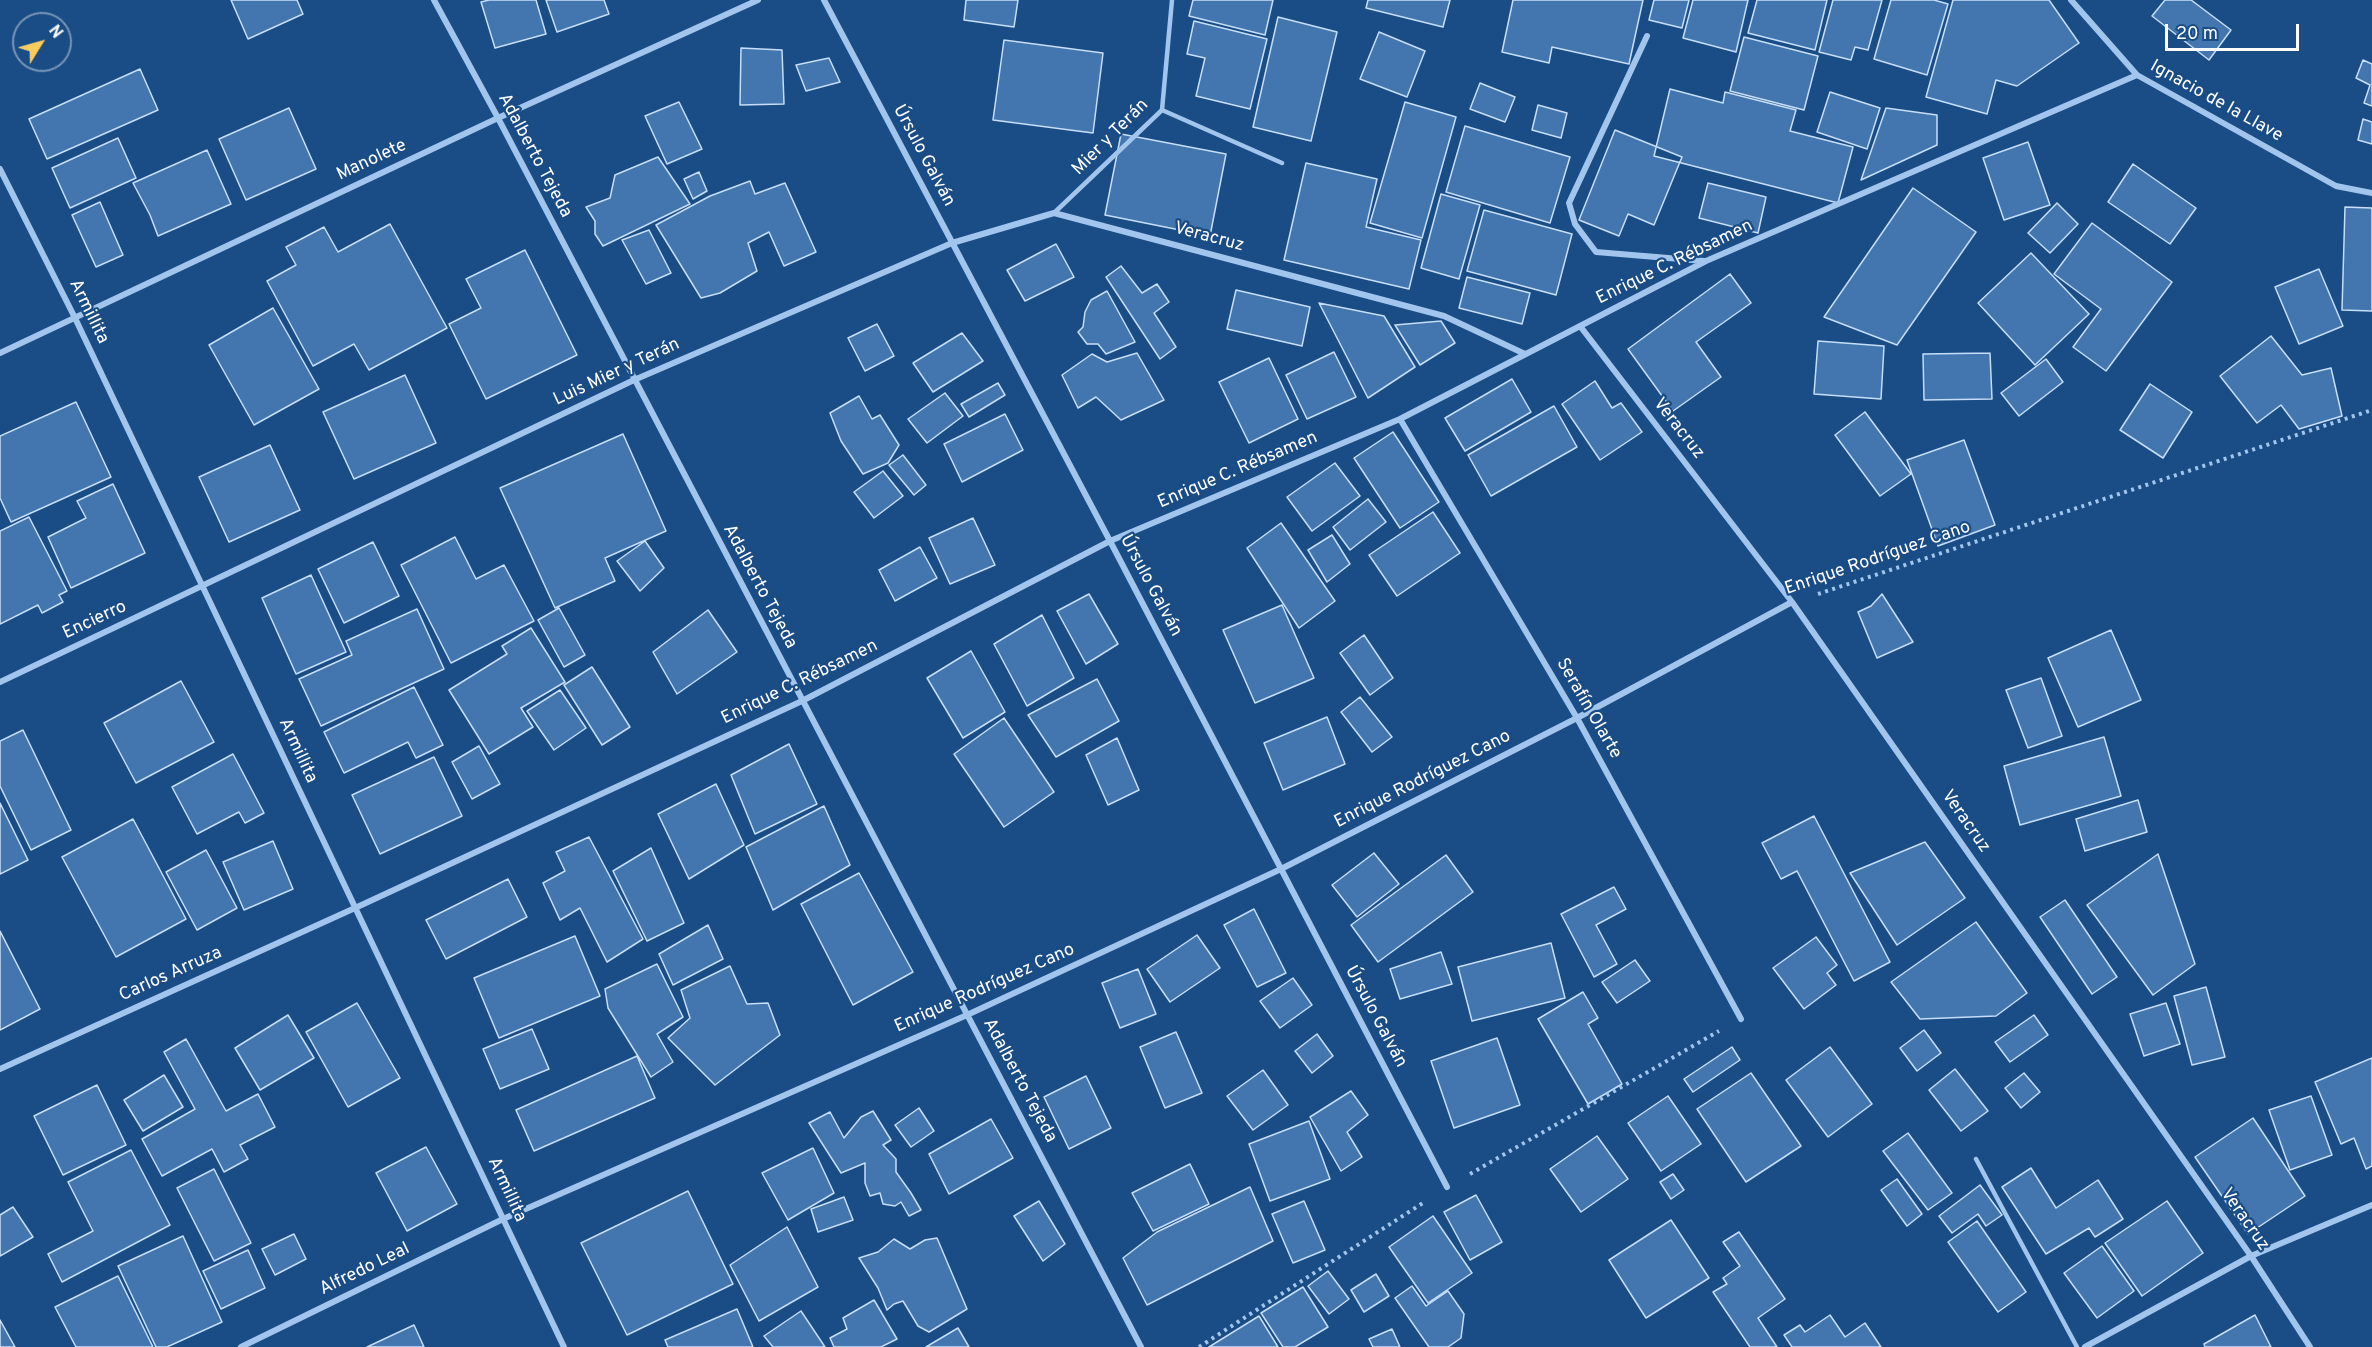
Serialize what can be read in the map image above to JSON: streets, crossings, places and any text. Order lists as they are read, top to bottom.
{
  "streets": {
    "street": [
      "Ignacio de la Llave",
      "Adalberto Tejeda",
      "Úrsulo Galván",
      "Manolete",
      "Veracruz",
      "Enrique C. Rébsamen",
      "Armillita",
      "Luis Mier y Terán",
      "Enrique Rodríguez Cano",
      "Encierro",
      "Serafín Olarte",
      "Carlos Arruza",
      "Alfredo Leal"
    ],
    "lane": ["Mier y Terán"]
  },
  "crossings": [
    ["Ignacio de la Llave", "Enrique C. Rébsamen"],
    ["Mier y Terán", "Veracruz"],
    ["Mier y Terán", "Luis Mier y Terán"],
    ["Adalberto Tejeda", "Manolete"],
    ["Adalberto Tejeda", "Enrique C. Rébsamen"],
    ["Adalberto Tejeda", "Luis Mier y Terán"],
    ["Adalberto Tejeda", "Enrique Rodríguez Cano"],
    ["Úrsulo Galván", "Enrique C. Rébsamen"],
    ["Úrsulo Galván", "Luis Mier y Terán"],
    ["Úrsulo Galván", "Enrique Rodríguez Cano"],
    ["Manolete", "Armillita"],
    ["Veracruz", "Enrique C. Rébsamen"],
    ["Veracruz", "Luis Mier y Terán"],
    ["Veracruz", "Enrique Rodríguez Cano"],
    ["Enrique C. Rébsamen", "Armillita"],
    ["Enrique C. Rébsamen", "Serafín Olarte"],
    ["Enrique C. Rébsamen", "Carlos Arruza"],
    ["Armillita", "Luis Mier y Terán"],
    ["Armillita", "Enrique Rodríguez Cano"],
    ["Armillita", "Encierro"],
    ["Armillita", "Carlos Arruza"],
    ["Armillita", "Alfredo Leal"],
    ["Luis Mier y Terán", "Encierro"],
    ["Enrique Rodríguez Cano", "Serafín Olarte"],
    ["Enrique Rodríguez Cano", "Alfredo Leal"]
  ],
  "scale_bar": "20 m",
  "north": "top right"
}
